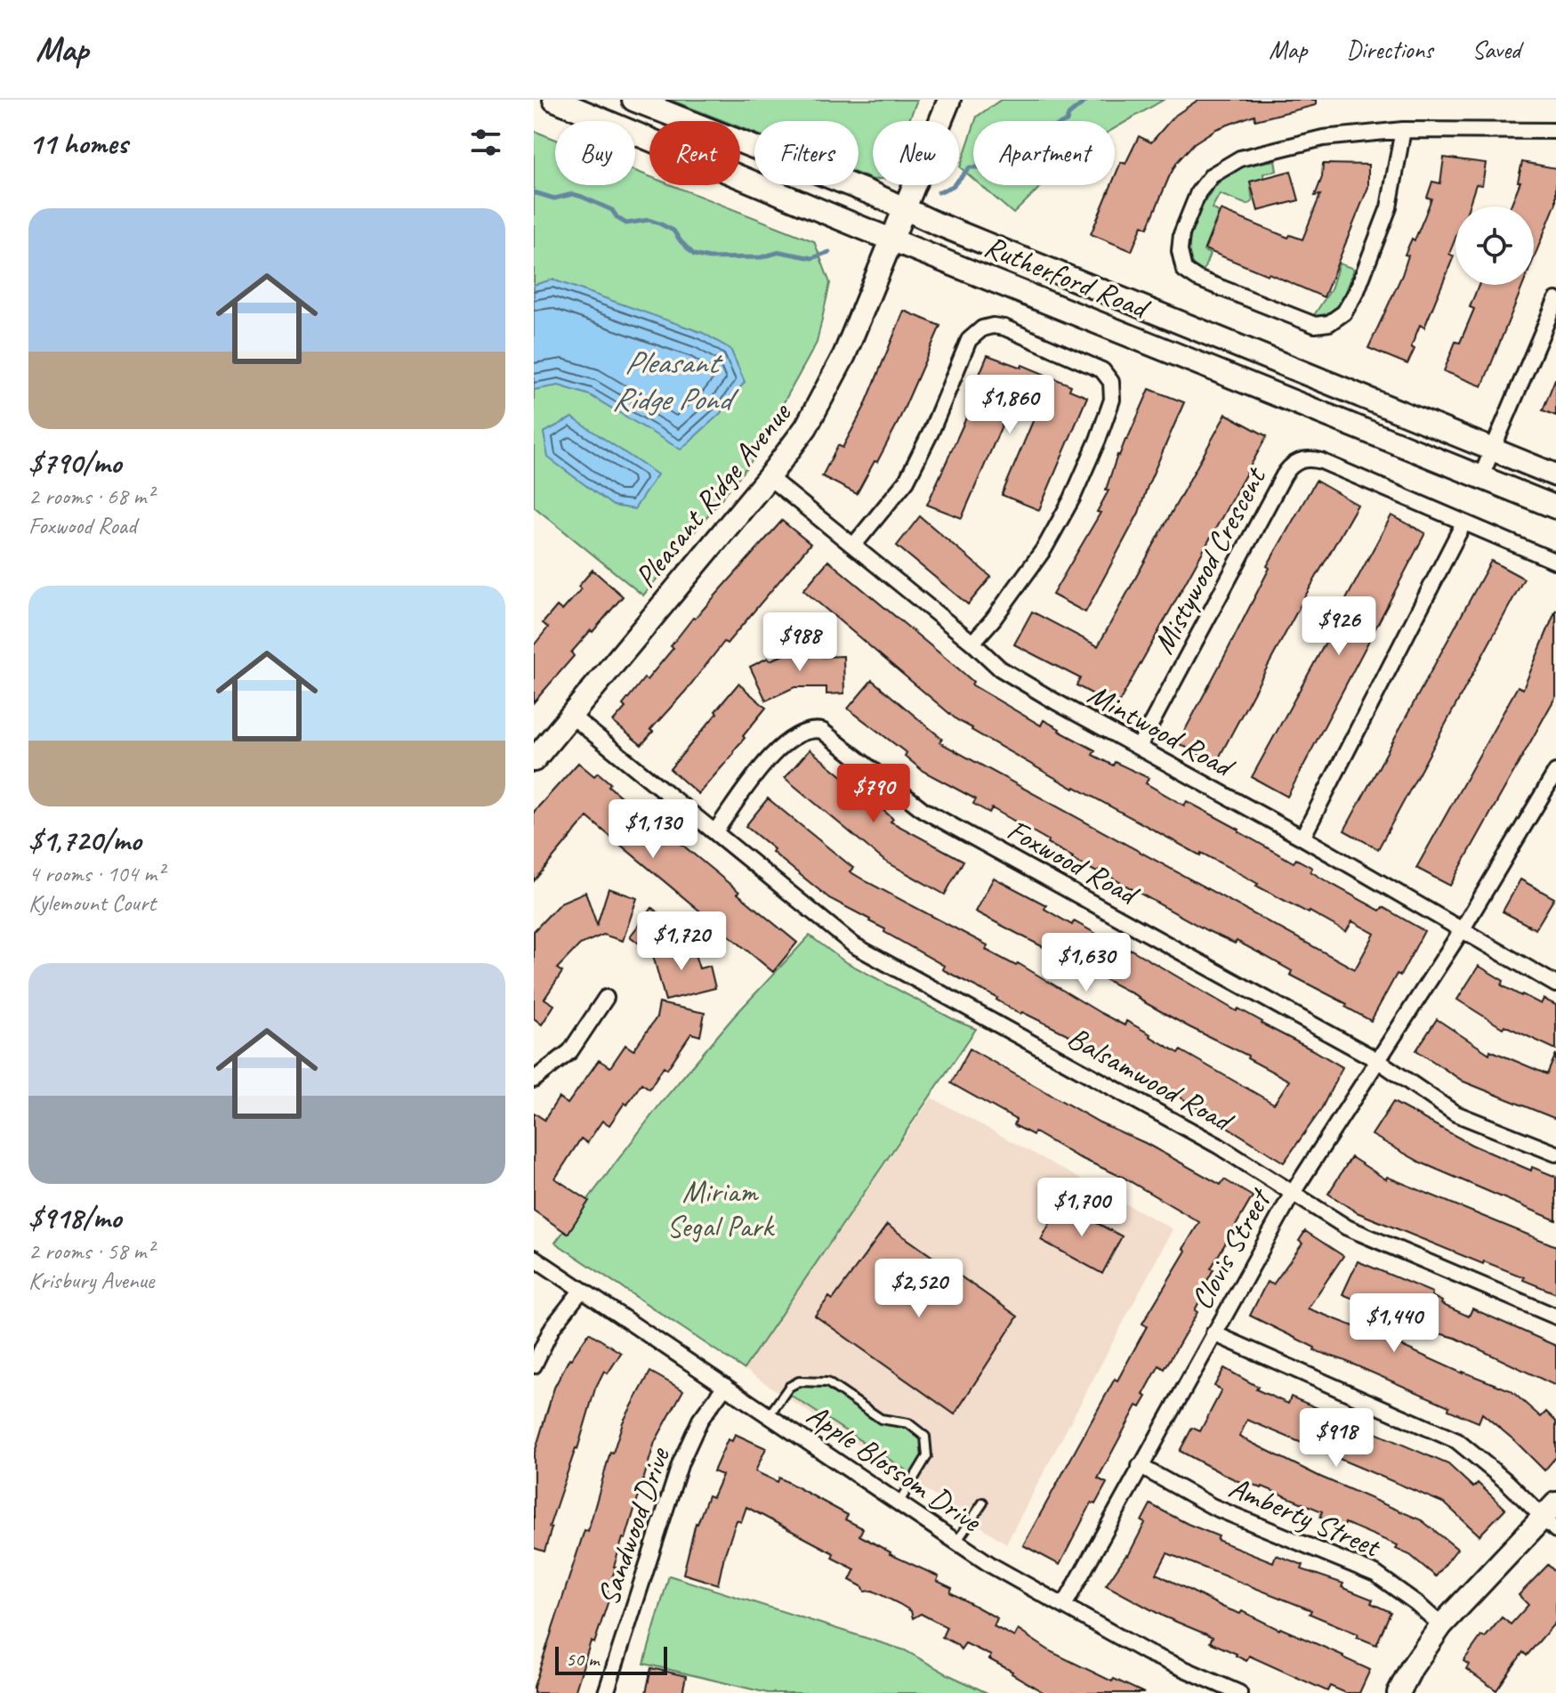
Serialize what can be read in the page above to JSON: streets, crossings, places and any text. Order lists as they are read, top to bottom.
{
  "streets": {
    "main road": ["Rutherford Road", "Pleasant Ridge Avenue"],
    "street": [
      "Mistywood Crescent",
      "Mintwood Road",
      "Foxwood Road",
      "Balsamwood Road",
      "Clovis Street",
      "Apple Blossom Drive",
      "Amberty Street",
      "Sandwood Drive"
    ]
  },
  "crossings": [
    ["Rutherford Road", "Pleasant Ridge Avenue"],
    ["Pleasant Ridge Avenue", "Mintwood Road"],
    ["Pleasant Ridge Avenue", "Balsamwood Road"],
    ["Mistywood Crescent", "Mintwood Road"],
    ["Mintwood Road", "Clovis Street"],
    ["Foxwood Road", "Balsamwood Road"],
    ["Foxwood Road", "Clovis Street"],
    ["Balsamwood Road", "Clovis Street"],
    ["Clovis Street", "Apple Blossom Drive"],
    ["Clovis Street", "Amberty Street"],
    ["Apple Blossom Drive", "Sandwood Drive"]
  ],
  "water": ["Pleasant Ridge Pond"],
  "parks": ["Miriam Segal Park"],
  "scale_bar": "50 m",
  "page": {
    "header": "Map",
    "nav": ["Map", "Directions", "Saved"],
    "heading": "11 homes",
    "chip": [
      "Buy",
      "Rent",
      "Filters",
      "New",
      "Apartment"
    ],
    "list": [
      {
        "name": "$790/mo",
        "note": "2 rooms · 68 m² · Foxwood Road"
      },
      {
        "name": "$1,720/mo",
        "note": "4 rooms · 104 m² · Kylemount Court"
      },
      {
        "name": "$918/mo",
        "note": "2 rooms · 58 m² · Krisbury Avenue"
      }
    ],
    "price": [
      "$1,860",
      "$926",
      "$988",
      "$790",
      "$1,130",
      "$1,720",
      "$1,630",
      "$1,700",
      "$2,520",
      "$1,440",
      "$918"
    ],
    "scale": "50 m"
  }
}
